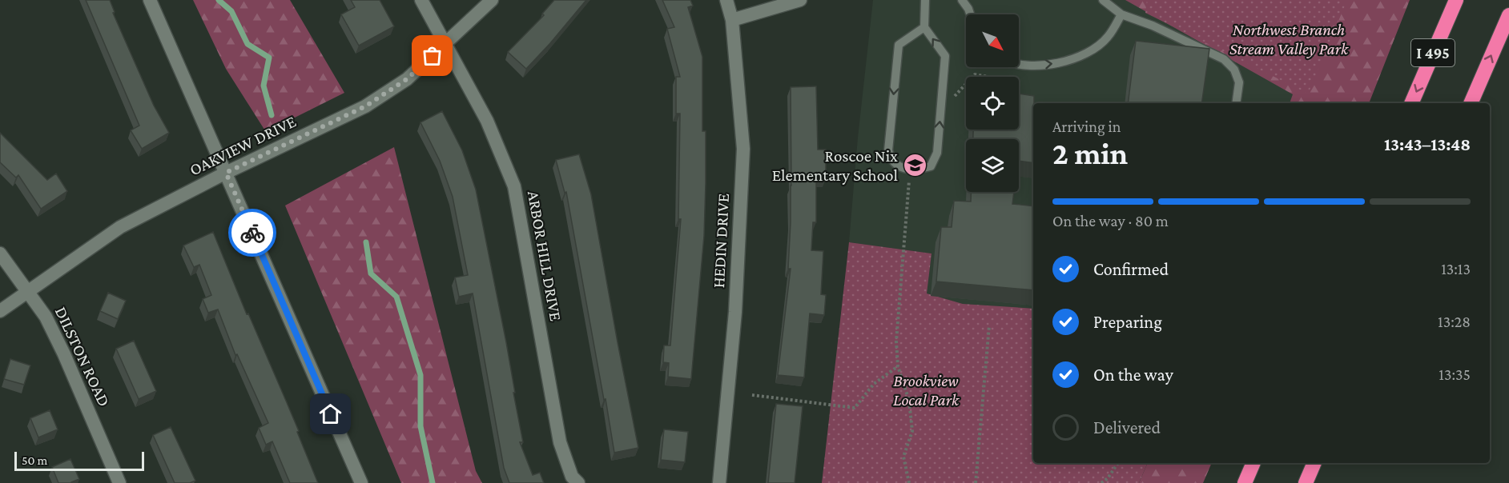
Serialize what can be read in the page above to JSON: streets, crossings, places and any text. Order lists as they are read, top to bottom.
{
  "streets": {
    "highway": ["I 495"],
    "street": [
      "OAKVIEW DRIVE",
      "HEDIN DRIVE",
      "ARBOR HILL DRIVE",
      "DILSTON ROAD"
    ]
  },
  "crossings": [
    ["OAKVIEW DRIVE", "ARBOR HILL DRIVE"],
    ["OAKVIEW DRIVE", "DILSTON ROAD"]
  ],
  "parks": ["Northwest Branch Stream Valley Park", "Brookview Local Park"],
  "places": {
    "school or university": ["Roscoe Nix Elementary School"]
  },
  "scale_bar": "50 m",
  "north": "bottom right",
  "page": {
    "heading": ["2 min", "Arriving in", "13:43–13:48"],
    "bar": "On the way · 80 m",
    "list": [
      ["Confirmed", "13:13"],
      ["Preparing", "13:28"],
      ["On the way", "13:35"],
      "Delivered"
    ],
    "scale": "50 m"
  }
}
